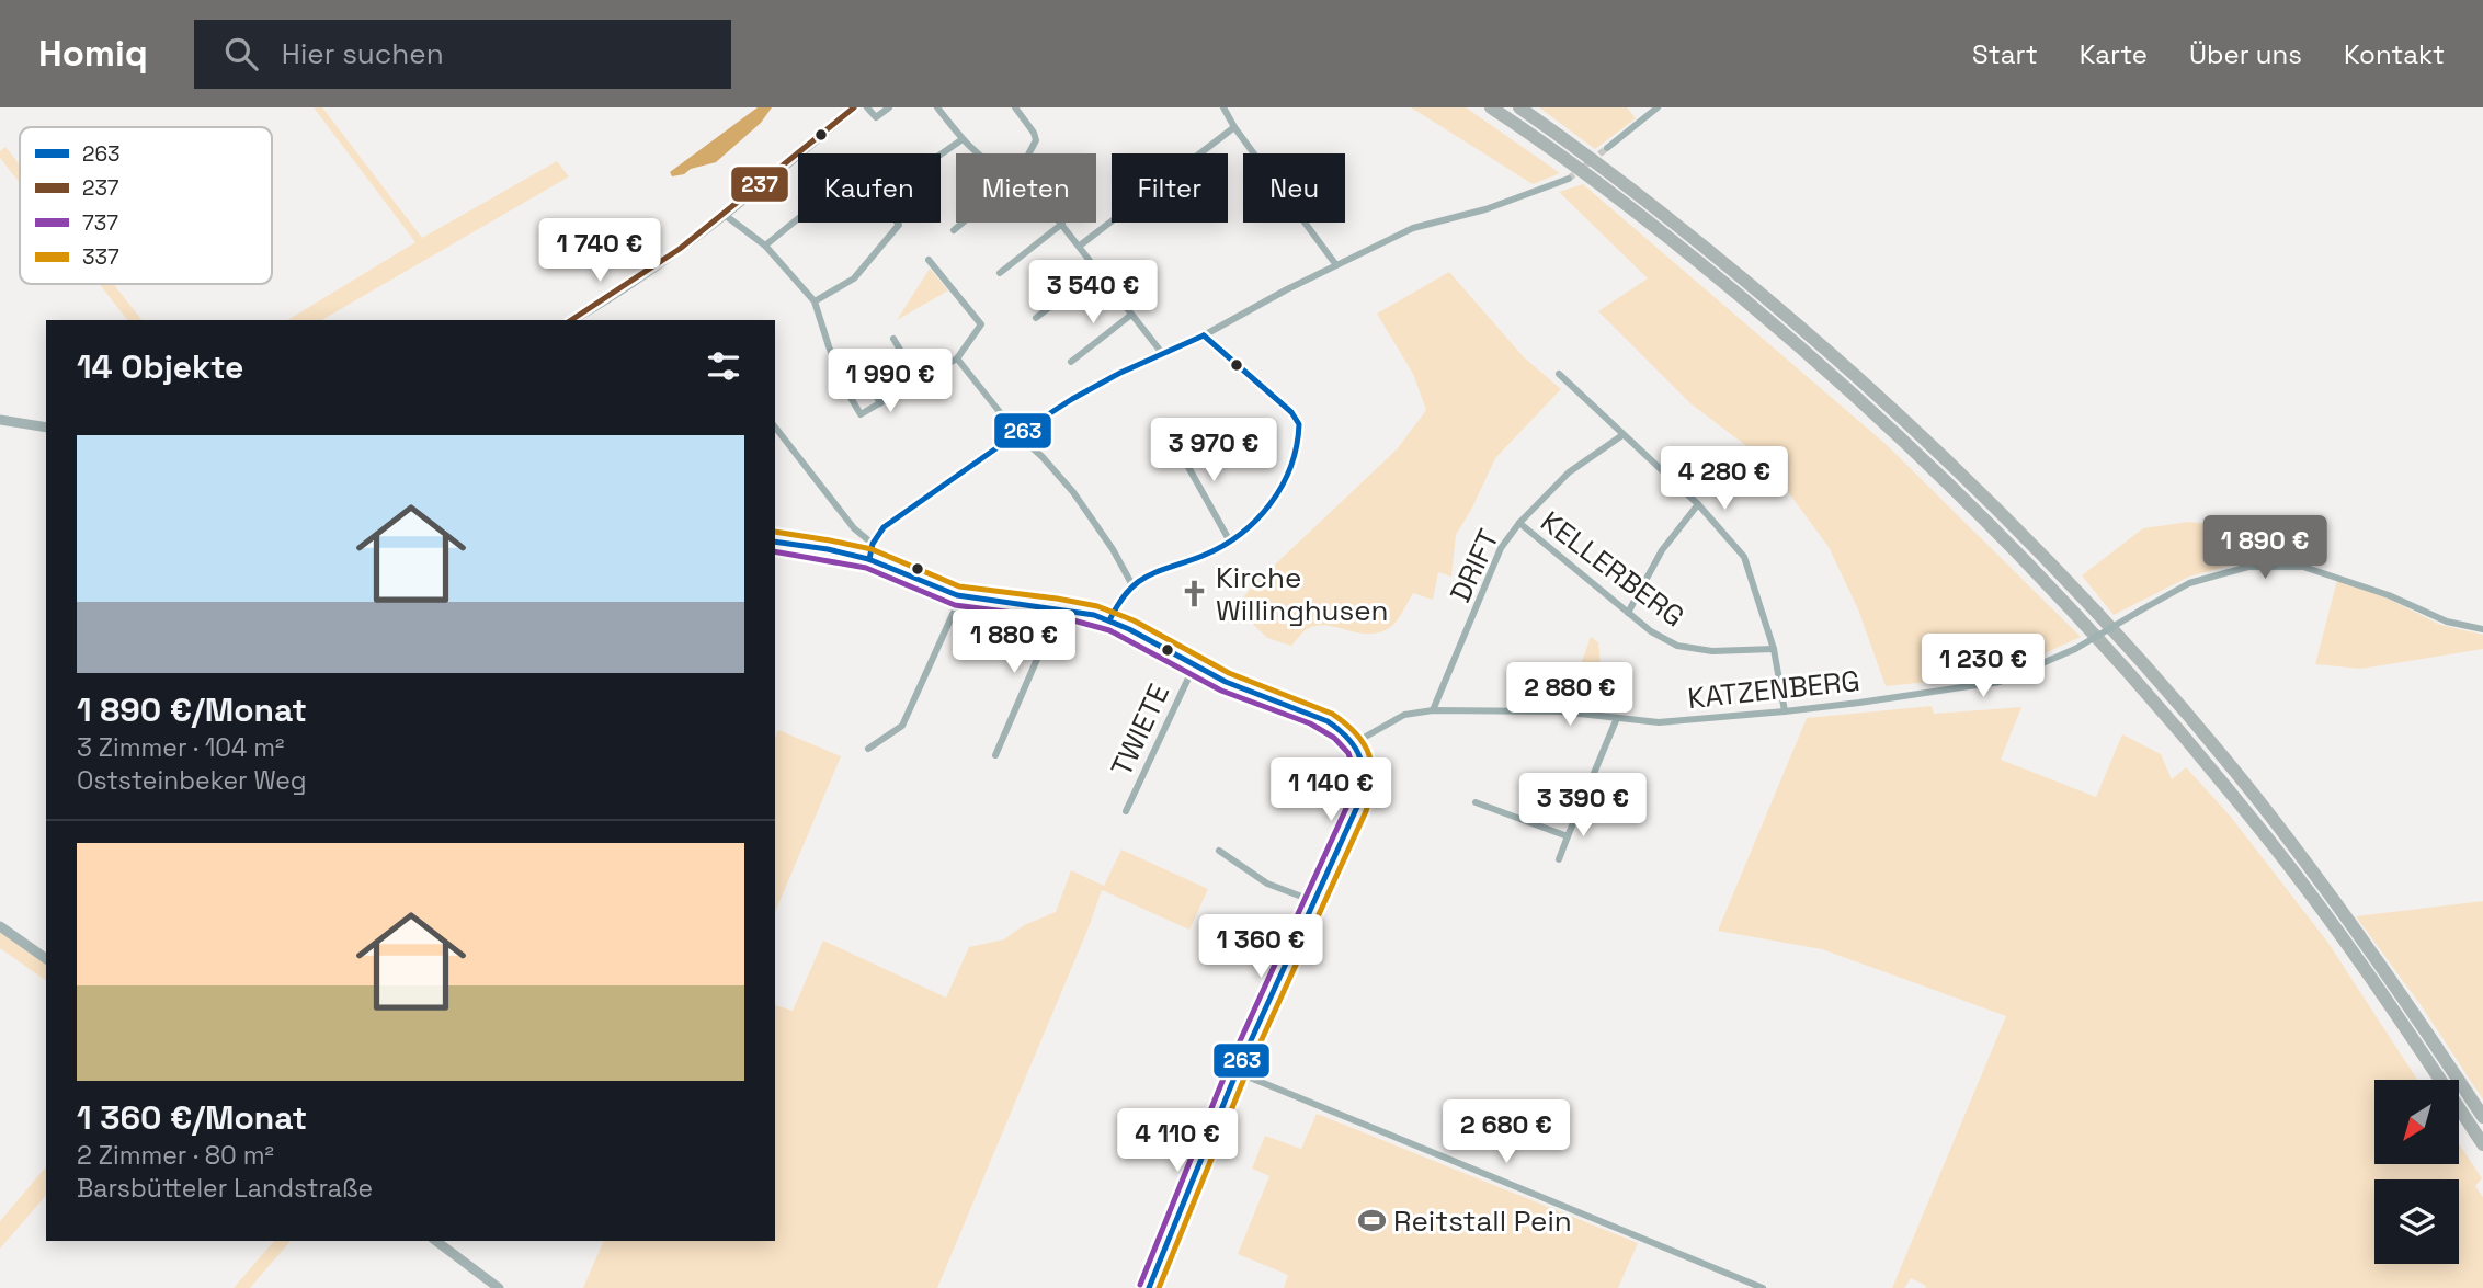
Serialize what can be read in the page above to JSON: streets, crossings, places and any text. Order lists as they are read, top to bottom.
{
  "streets": {
    "street": [
      "DRIFT",
      "KELLERBERG",
      "KATZENBERG",
      "TWIETE"
    ]
  },
  "crossings": [
    ["DRIFT", "KELLERBERG"],
    ["DRIFT", "KATZENBERG"]
  ],
  "places": {
    "church": ["Kirche Willinghusen"],
    "sports": ["Reitstall Pein"]
  },
  "lines": [
    "transit line 237",
    "transit line 263",
    "transit line 337",
    "transit line 737"
  ],
  "legend": [
    "263",
    "237",
    "737",
    "337"
  ],
  "north": "bottom left",
  "page": {
    "header": "Homiq",
    "search": "Hier suchen",
    "nav": [
      "Start",
      "Karte",
      "Über uns",
      "Kontakt"
    ],
    "chip": [
      "Kaufen",
      "Mieten",
      "Filter",
      "Neu"
    ],
    "price": [
      "1 740 €",
      "3 540 €",
      "1 990 €",
      "3 970 €",
      "4 280 €",
      "1 890 €",
      "1 880 €",
      "1 230 €",
      "2 880 €",
      "1 140 €",
      "3 390 €",
      "1 360 €",
      "2 680 €",
      "4 110 €"
    ],
    "heading": "14 Objekte",
    "list": [
      {
        "name": "1 890 €/Monat",
        "note": "3 Zimmer · 104 m² · Oststeinbeker Weg"
      },
      {
        "name": "1 360 €/Monat",
        "note": "2 Zimmer · 80 m² · Barsbütteler Landstraße"
      }
    ]
  }
}
